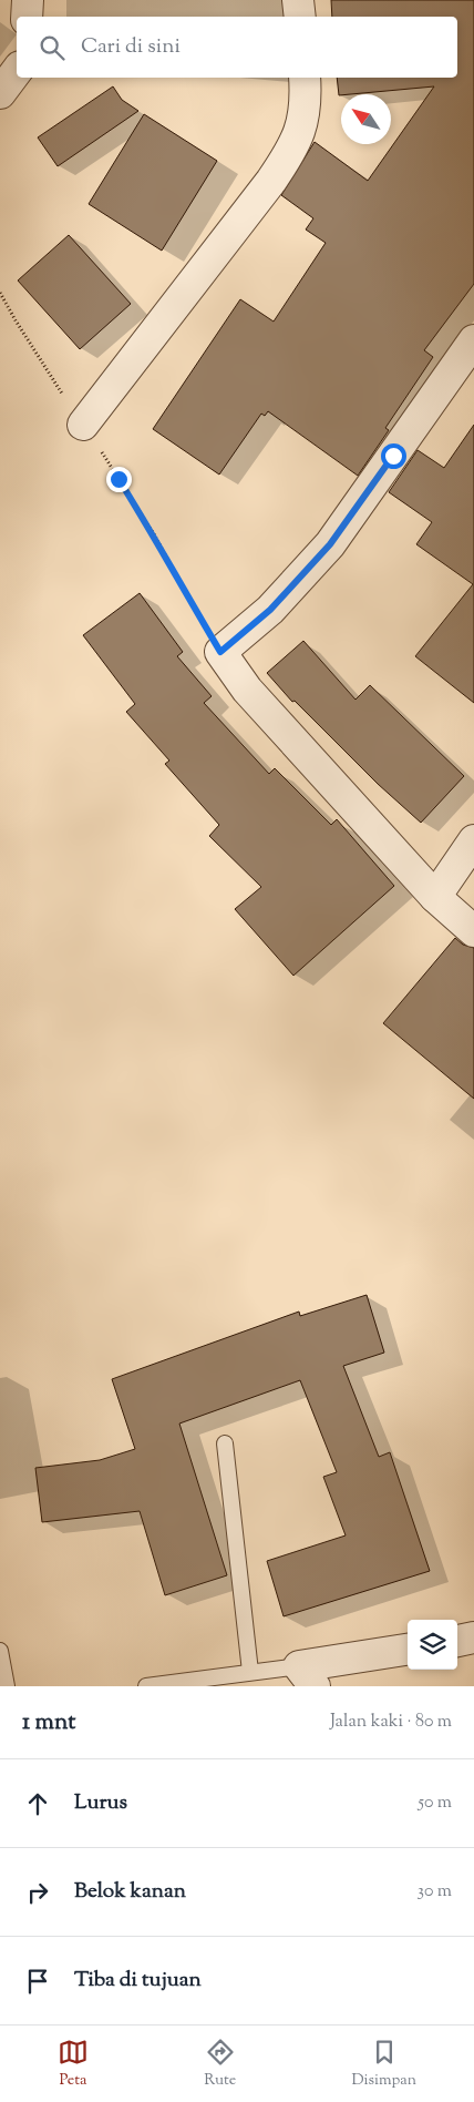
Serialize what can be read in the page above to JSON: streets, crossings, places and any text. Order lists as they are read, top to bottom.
{
  "north": "top left",
  "page": {
    "search": "Cari di sini",
    "heading": ["1 mnt", "Jalan kaki · 80 m"],
    "list": [
      ["Lurus", "50 m"],
      ["Belok kanan", "30 m"],
      "Tiba di tujuan"
    ],
    "nav": ["Peta", "Rute", "Disimpan"]
  }
}
